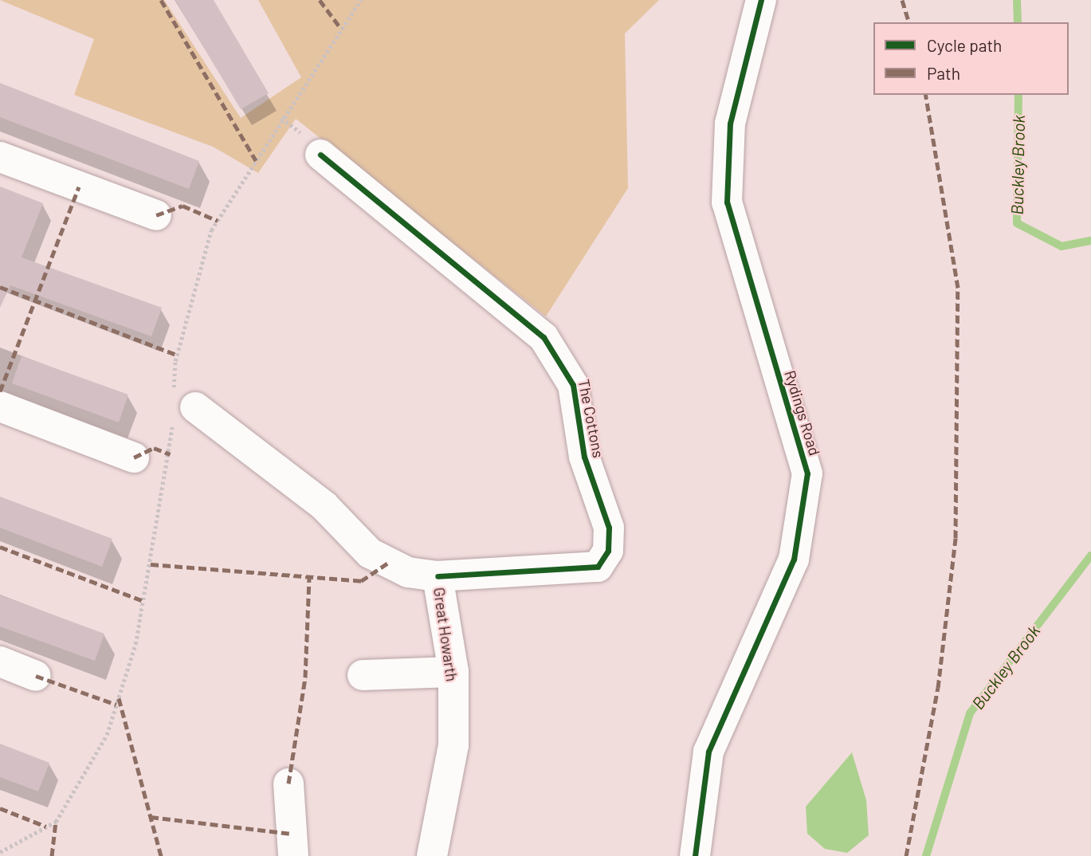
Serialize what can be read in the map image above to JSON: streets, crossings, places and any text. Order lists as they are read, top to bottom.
{
  "streets": {
    "street": ["Rydings Road", "The Cottons", "Great Howarth"]
  },
  "crossings": [
    ["The Cottons", "Great Howarth"]
  ],
  "water": ["Buckley Brook"],
  "legend": ["Cycle path", "Path"]
}
